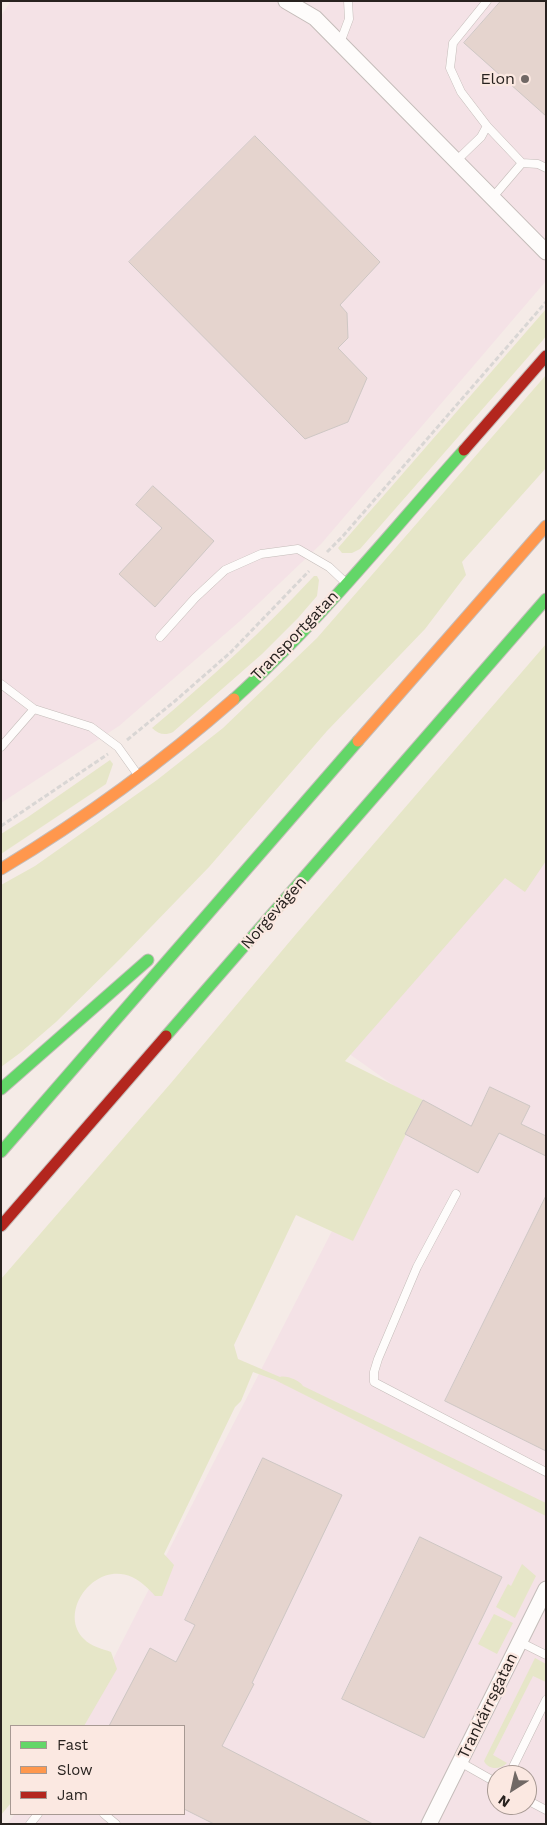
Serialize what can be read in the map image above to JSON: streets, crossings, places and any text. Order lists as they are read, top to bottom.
{
  "streets": {
    "main road": ["Transportgatan", "Norgevägen"],
    "street": ["Trankärrsgatan"]
  },
  "places": ["Elon"],
  "legend": ["Fast", "Slow", "Jam"],
  "north": "bottom left"
}
